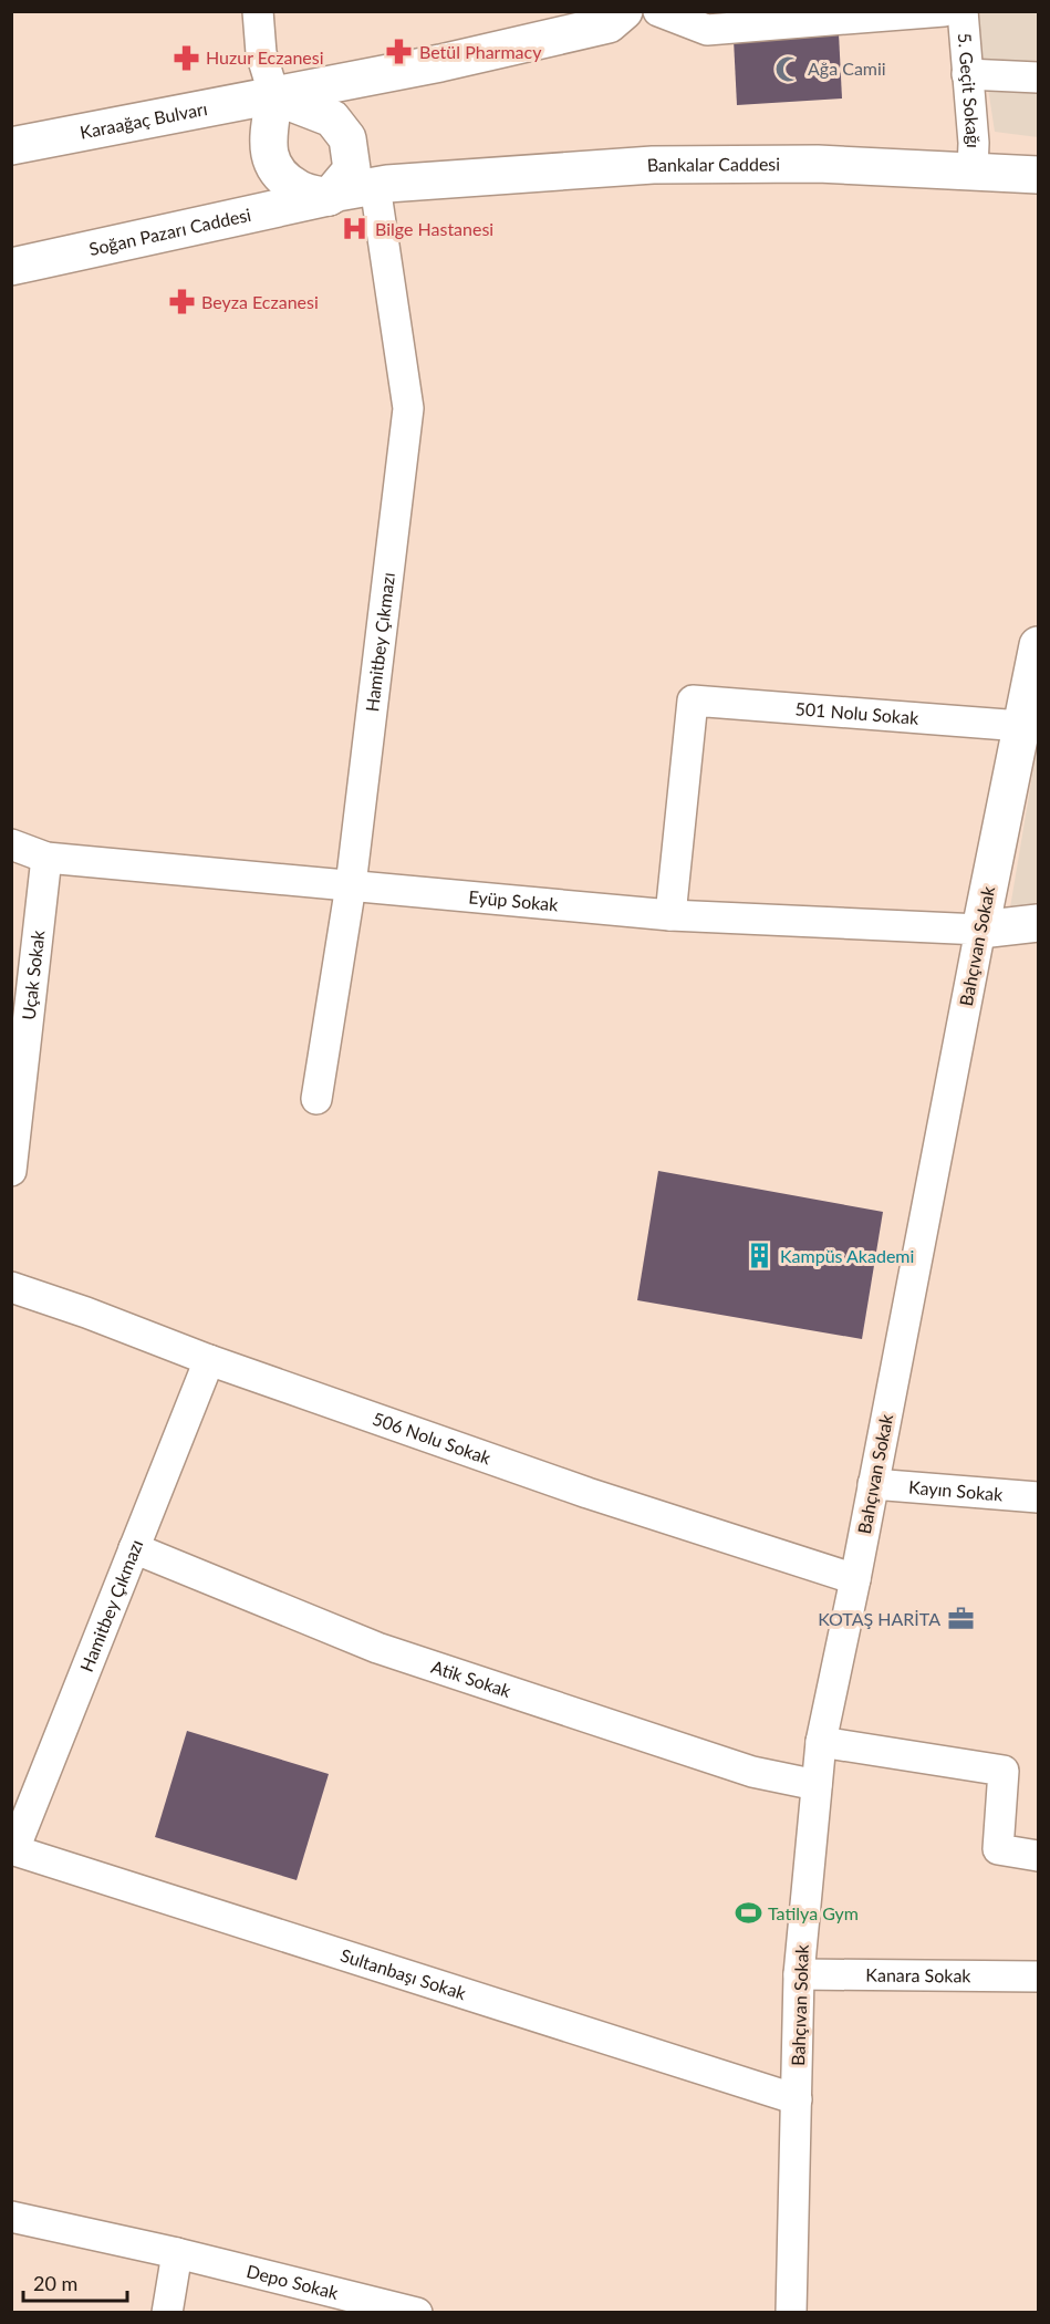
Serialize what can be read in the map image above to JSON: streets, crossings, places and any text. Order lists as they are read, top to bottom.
{
  "streets": {
    "main road": [
      "Karaağaç Bulvarı",
      "Bankalar Caddesi",
      "Soğan Pazarı Caddesi",
      "Bahçıvan Sokak"
    ],
    "street": [
      "5. Geçit Sokağı",
      "Hamitbey Çıkmazı",
      "501 Nolu Sokak",
      "Eyüp Sokak",
      "Uçak Sokak",
      "506 Nolu Sokak",
      "Kayın Sokak",
      "Atik Sokak",
      "Sultanbaşı Sokak",
      "Kanara Sokak",
      "Depo Sokak"
    ]
  },
  "crossings": [
    ["5. Geçit Sokağı", "Bankalar Caddesi"],
    ["Bankalar Caddesi", "Soğan Pazarı Caddesi"],
    ["Bankalar Caddesi", "Hamitbey Çıkmazı"],
    ["Hamitbey Çıkmazı", "Eyüp Sokak"],
    ["Hamitbey Çıkmazı", "506 Nolu Sokak"],
    ["Hamitbey Çıkmazı", "Atik Sokak"],
    ["Hamitbey Çıkmazı", "Sultanbaşı Sokak"],
    ["501 Nolu Sokak", "Eyüp Sokak"],
    ["501 Nolu Sokak", "Bahçıvan Sokak"],
    ["Eyüp Sokak", "Bahçıvan Sokak"],
    ["Eyüp Sokak", "Uçak Sokak"],
    ["Bahçıvan Sokak", "506 Nolu Sokak"],
    ["Bahçıvan Sokak", "Kayın Sokak"],
    ["Bahçıvan Sokak", "Atik Sokak"],
    ["Bahçıvan Sokak", "Sultanbaşı Sokak"],
    ["Bahçıvan Sokak", "Kanara Sokak"]
  ],
  "places": {
    "pharmacy": ["Betül Pharmacy", "Huzur Eczanesi", "Beyza Eczanesi"],
    "mosque": ["Ağa Camii"],
    "hospital": ["Bilge Hastanesi"],
    "building": ["Kampüs Akademi"],
    "office": ["KOTAŞ HARİTA"],
    "sports": ["Tatilya Gym"]
  },
  "scale_bar": "20 m"
}
